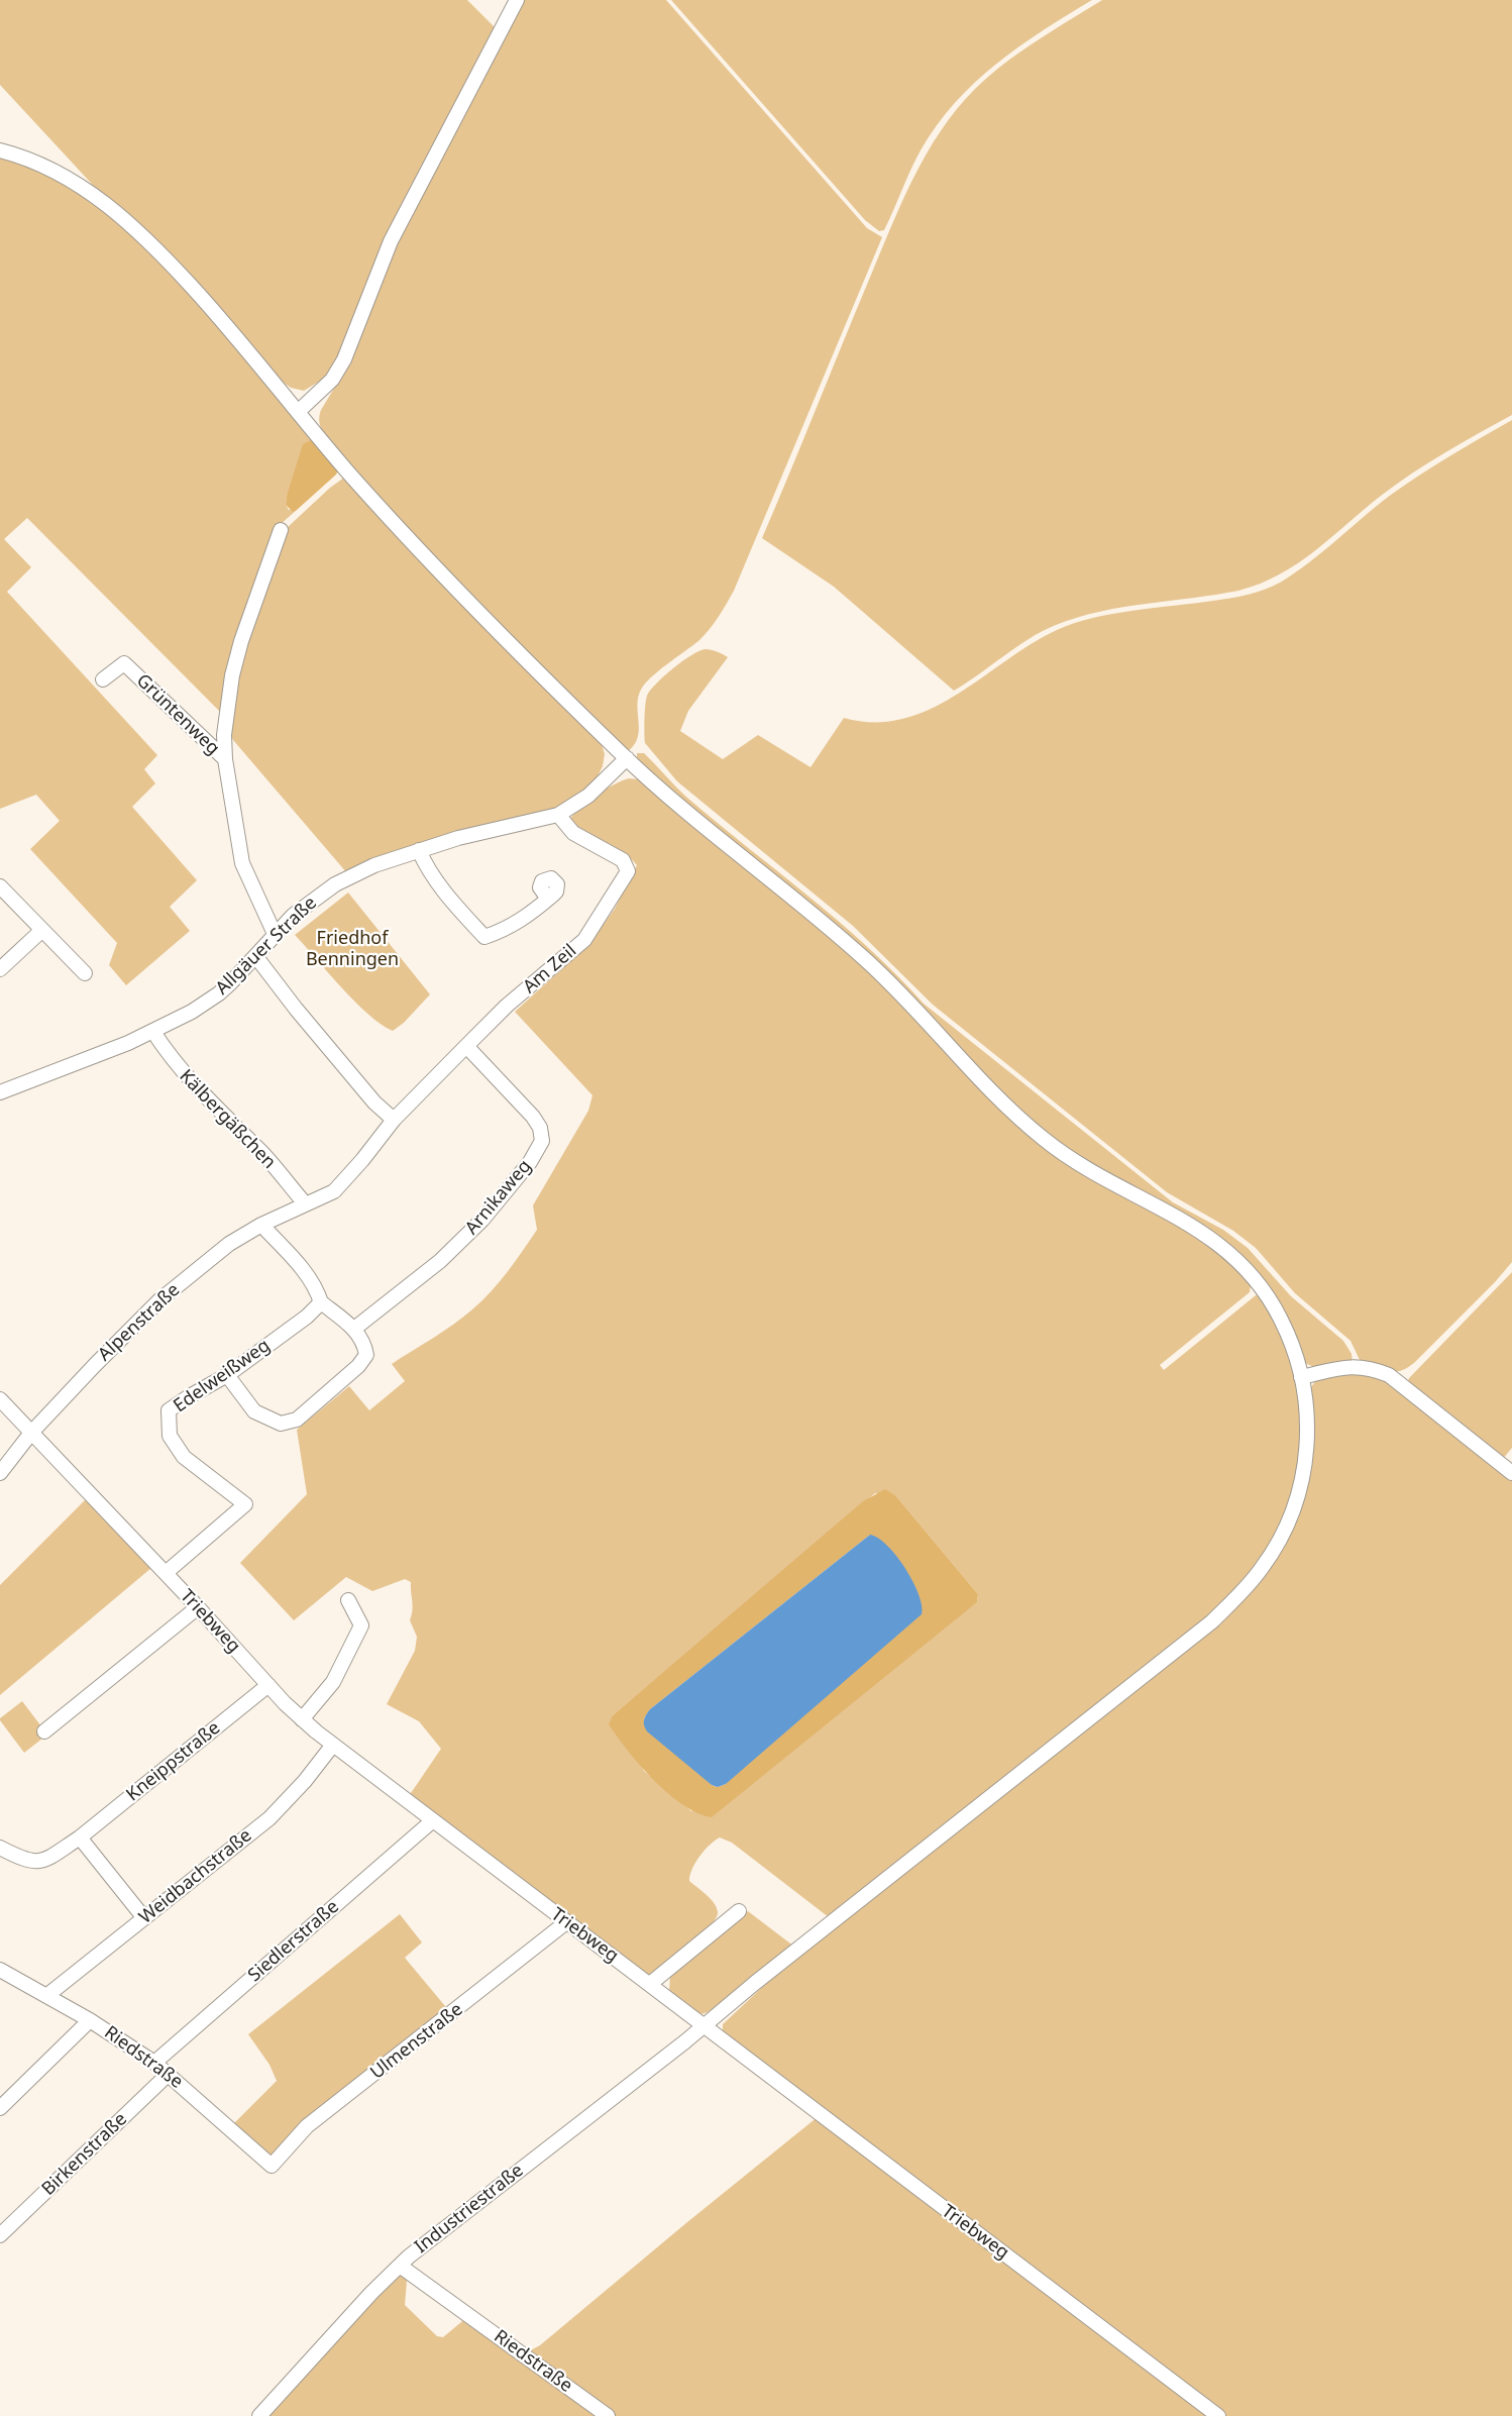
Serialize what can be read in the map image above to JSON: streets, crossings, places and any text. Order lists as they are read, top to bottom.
{
  "streets": {
    "street": [
      "Grüntenweg",
      "Allgäuer Straße",
      "Am Zeil",
      "Kälbergäßchen",
      "Arnikaweg",
      "Alpenstraße",
      "Edelweißweg",
      "Triebweg",
      "Kneippstraße",
      "Weidbachstraße",
      "Siedlerstraße",
      "Ulmenstraße",
      "Riedstraße",
      "Birkenstraße",
      "Industriestraße"
    ]
  },
  "crossings": [
    ["Allgäuer Straße", "Am Zeil"],
    ["Allgäuer Straße", "Kälbergäßchen"],
    ["Allgäuer Straße", "Industriestraße"],
    ["Am Zeil", "Kälbergäßchen"],
    ["Am Zeil", "Arnikaweg"],
    ["Am Zeil", "Alpenstraße"],
    ["Kälbergäßchen", "Alpenstraße"],
    ["Alpenstraße", "Triebweg"],
    ["Edelweißweg", "Triebweg"],
    ["Triebweg", "Kneippstraße"],
    ["Triebweg", "Weidbachstraße"],
    ["Triebweg", "Siedlerstraße"],
    ["Triebweg", "Ulmenstraße"],
    ["Triebweg", "Industriestraße"],
    ["Weidbachstraße", "Riedstraße"],
    ["Siedlerstraße", "Riedstraße"],
    ["Ulmenstraße", "Riedstraße"],
    ["Riedstraße", "Birkenstraße"],
    ["Riedstraße", "Industriestraße"]
  ],
  "parks": ["Friedhof Benningen"]
}
